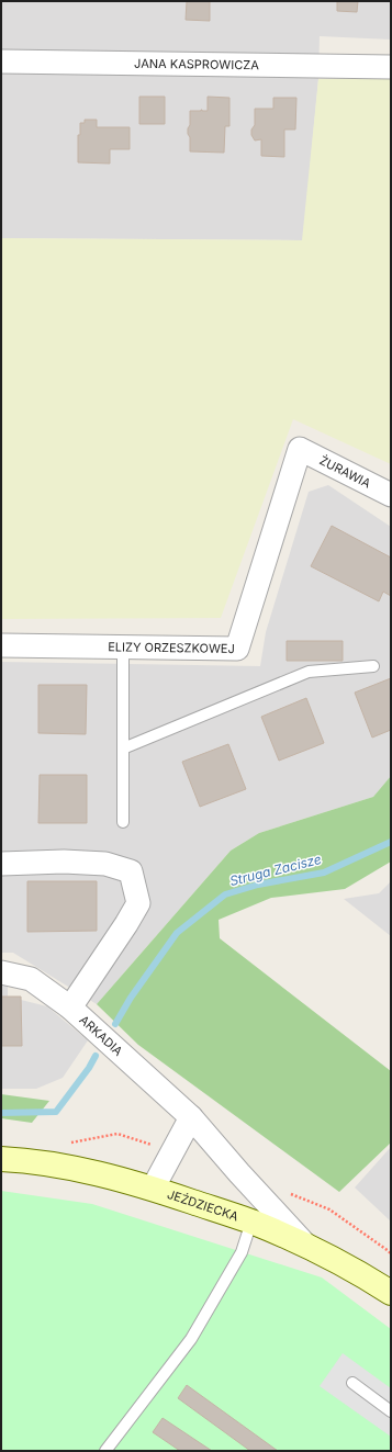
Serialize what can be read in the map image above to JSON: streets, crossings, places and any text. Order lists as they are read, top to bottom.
{
  "streets": {
    "street": [
      "JANA KASPROWICZA",
      "ŻURAWIA",
      "ELIZY ORZESZKOWEJ",
      "ARKADIA",
      "JEŹDZIECKA"
    ]
  },
  "crossings": [
    ["ŻURAWIA", "ELIZY ORZESZKOWEJ"],
    ["ARKADIA", "JEŹDZIECKA"]
  ],
  "water": ["Struga Zacisze"]
}
